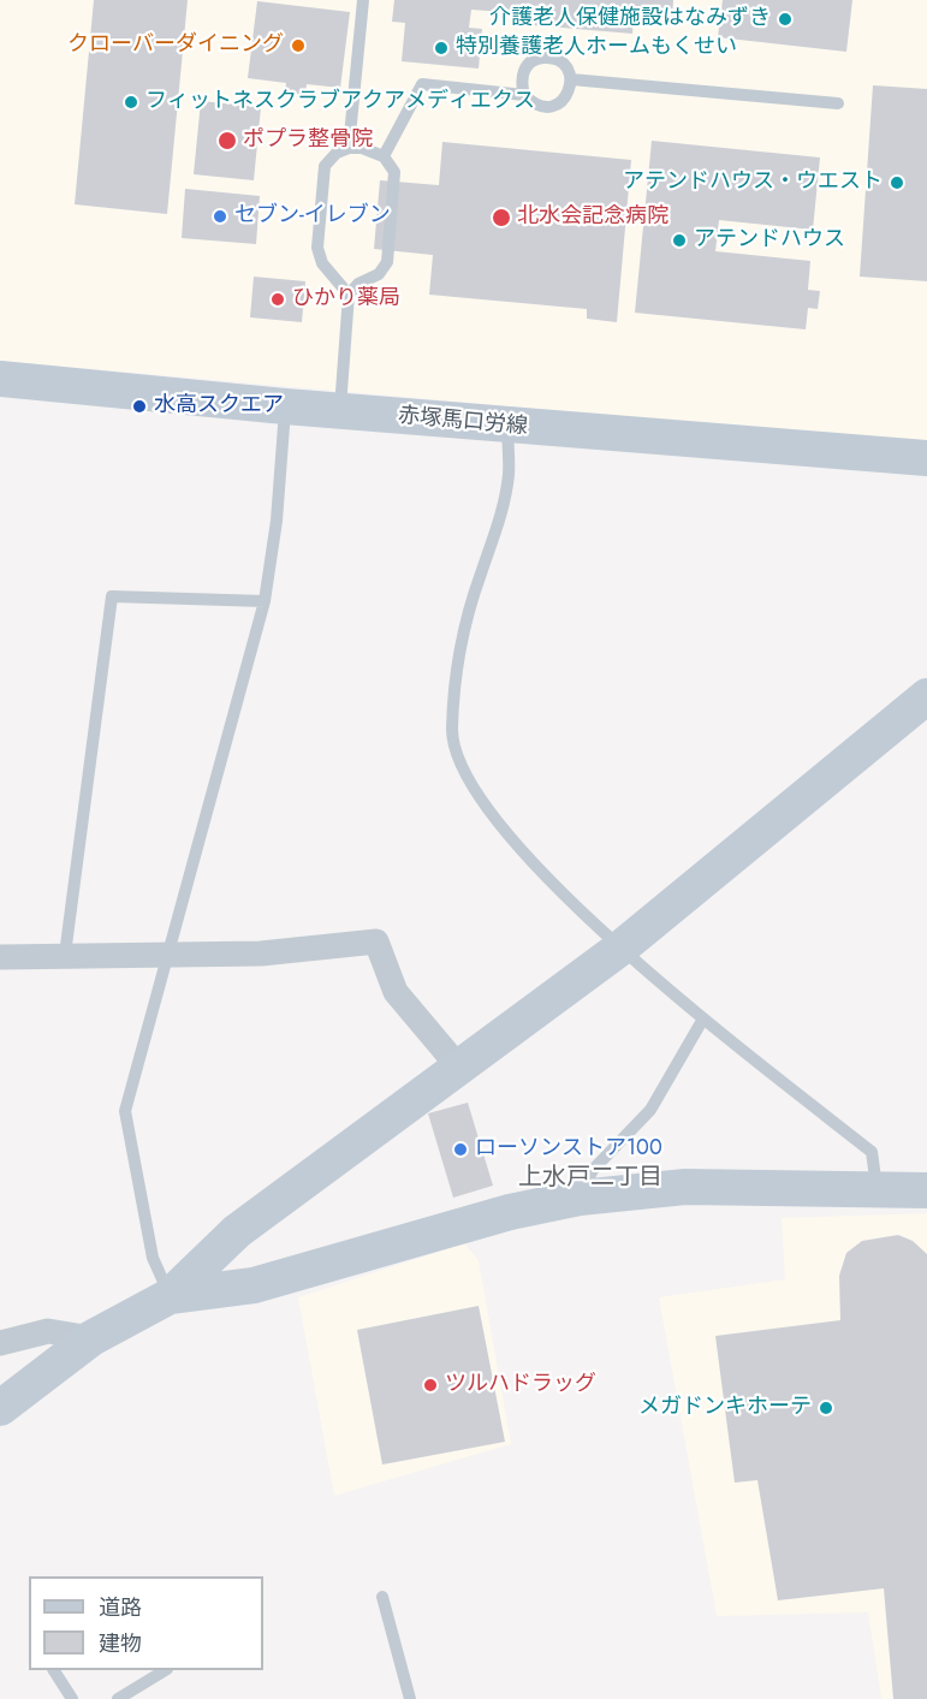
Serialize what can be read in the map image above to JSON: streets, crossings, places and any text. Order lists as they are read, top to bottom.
{
  "streets": {
    "street": ["赤塚馬口労線"]
  },
  "districts": ["上水戸二丁目"],
  "places": [
    "介護老人保健施設はなみずき",
    "クローバーダイニング",
    "特別養護老人ホームもくせい",
    "フィットネスクラブアクアメディエクス",
    "ポプラ整骨院",
    "アテンドハウス・ウエスト",
    "セブン-イレブン",
    "北水会記念病院",
    "アテンドハウス",
    "ひかり薬局",
    "水高スクエア",
    "ローソンストア100",
    "ツルハドラッグ",
    "メガドンキホーテ"
  ],
  "legend": ["道路", "建物"]
}
